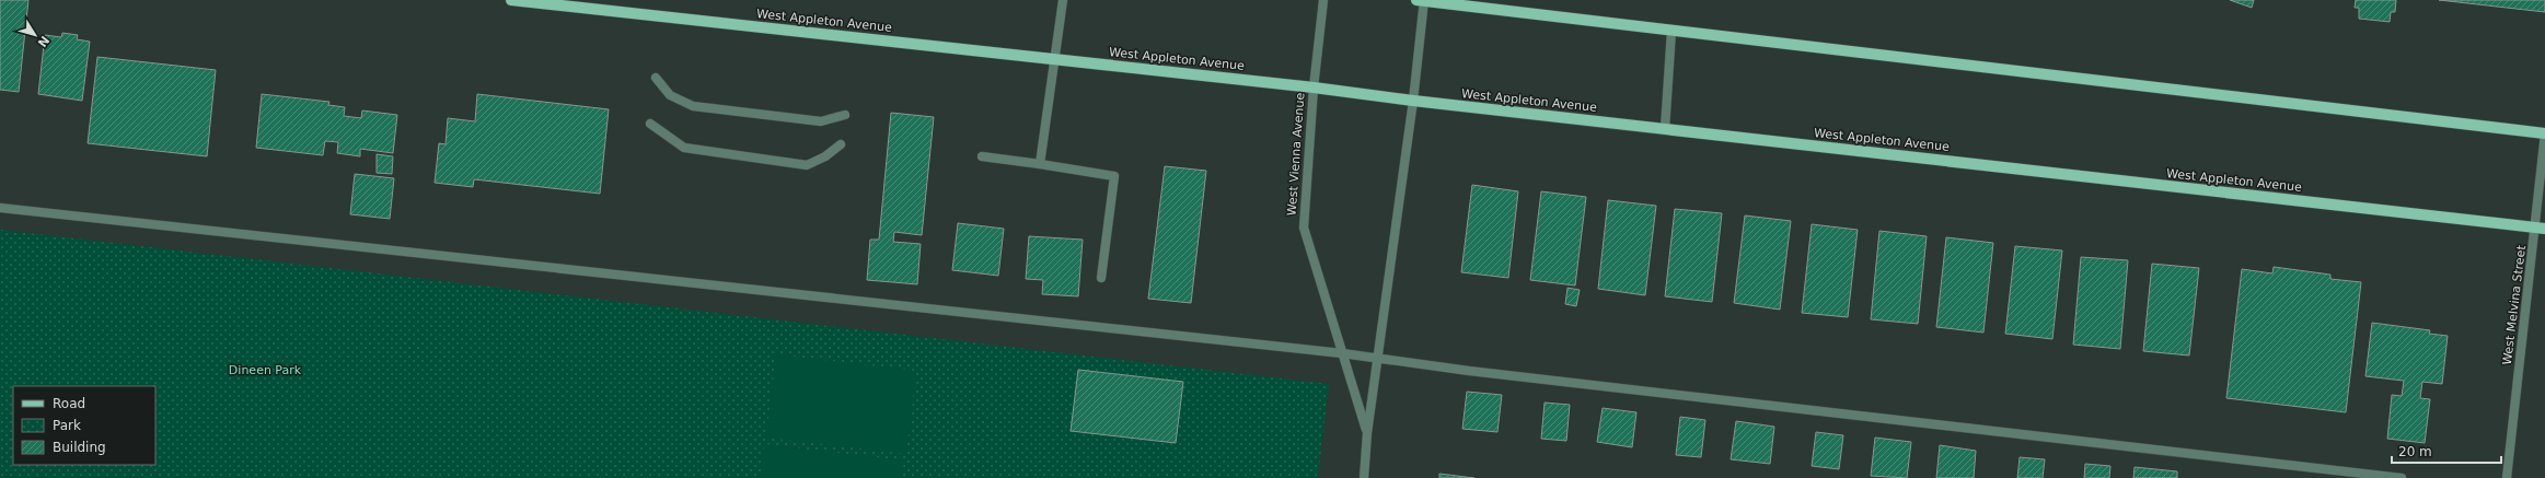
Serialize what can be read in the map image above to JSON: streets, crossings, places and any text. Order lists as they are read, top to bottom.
{
  "streets": {
    "main road": ["West Appleton Avenue"],
    "street": ["West Vienna Avenue", "West Melvina Street"]
  },
  "crossings": [
    ["West Appleton Avenue", "West Vienna Avenue"],
    ["West Appleton Avenue", "West Melvina Street"]
  ],
  "parks": ["Dineen Park"],
  "legend": ["Road", "Park", "Building"],
  "scale_bar": "20 m",
  "north": "bottom right"
}
